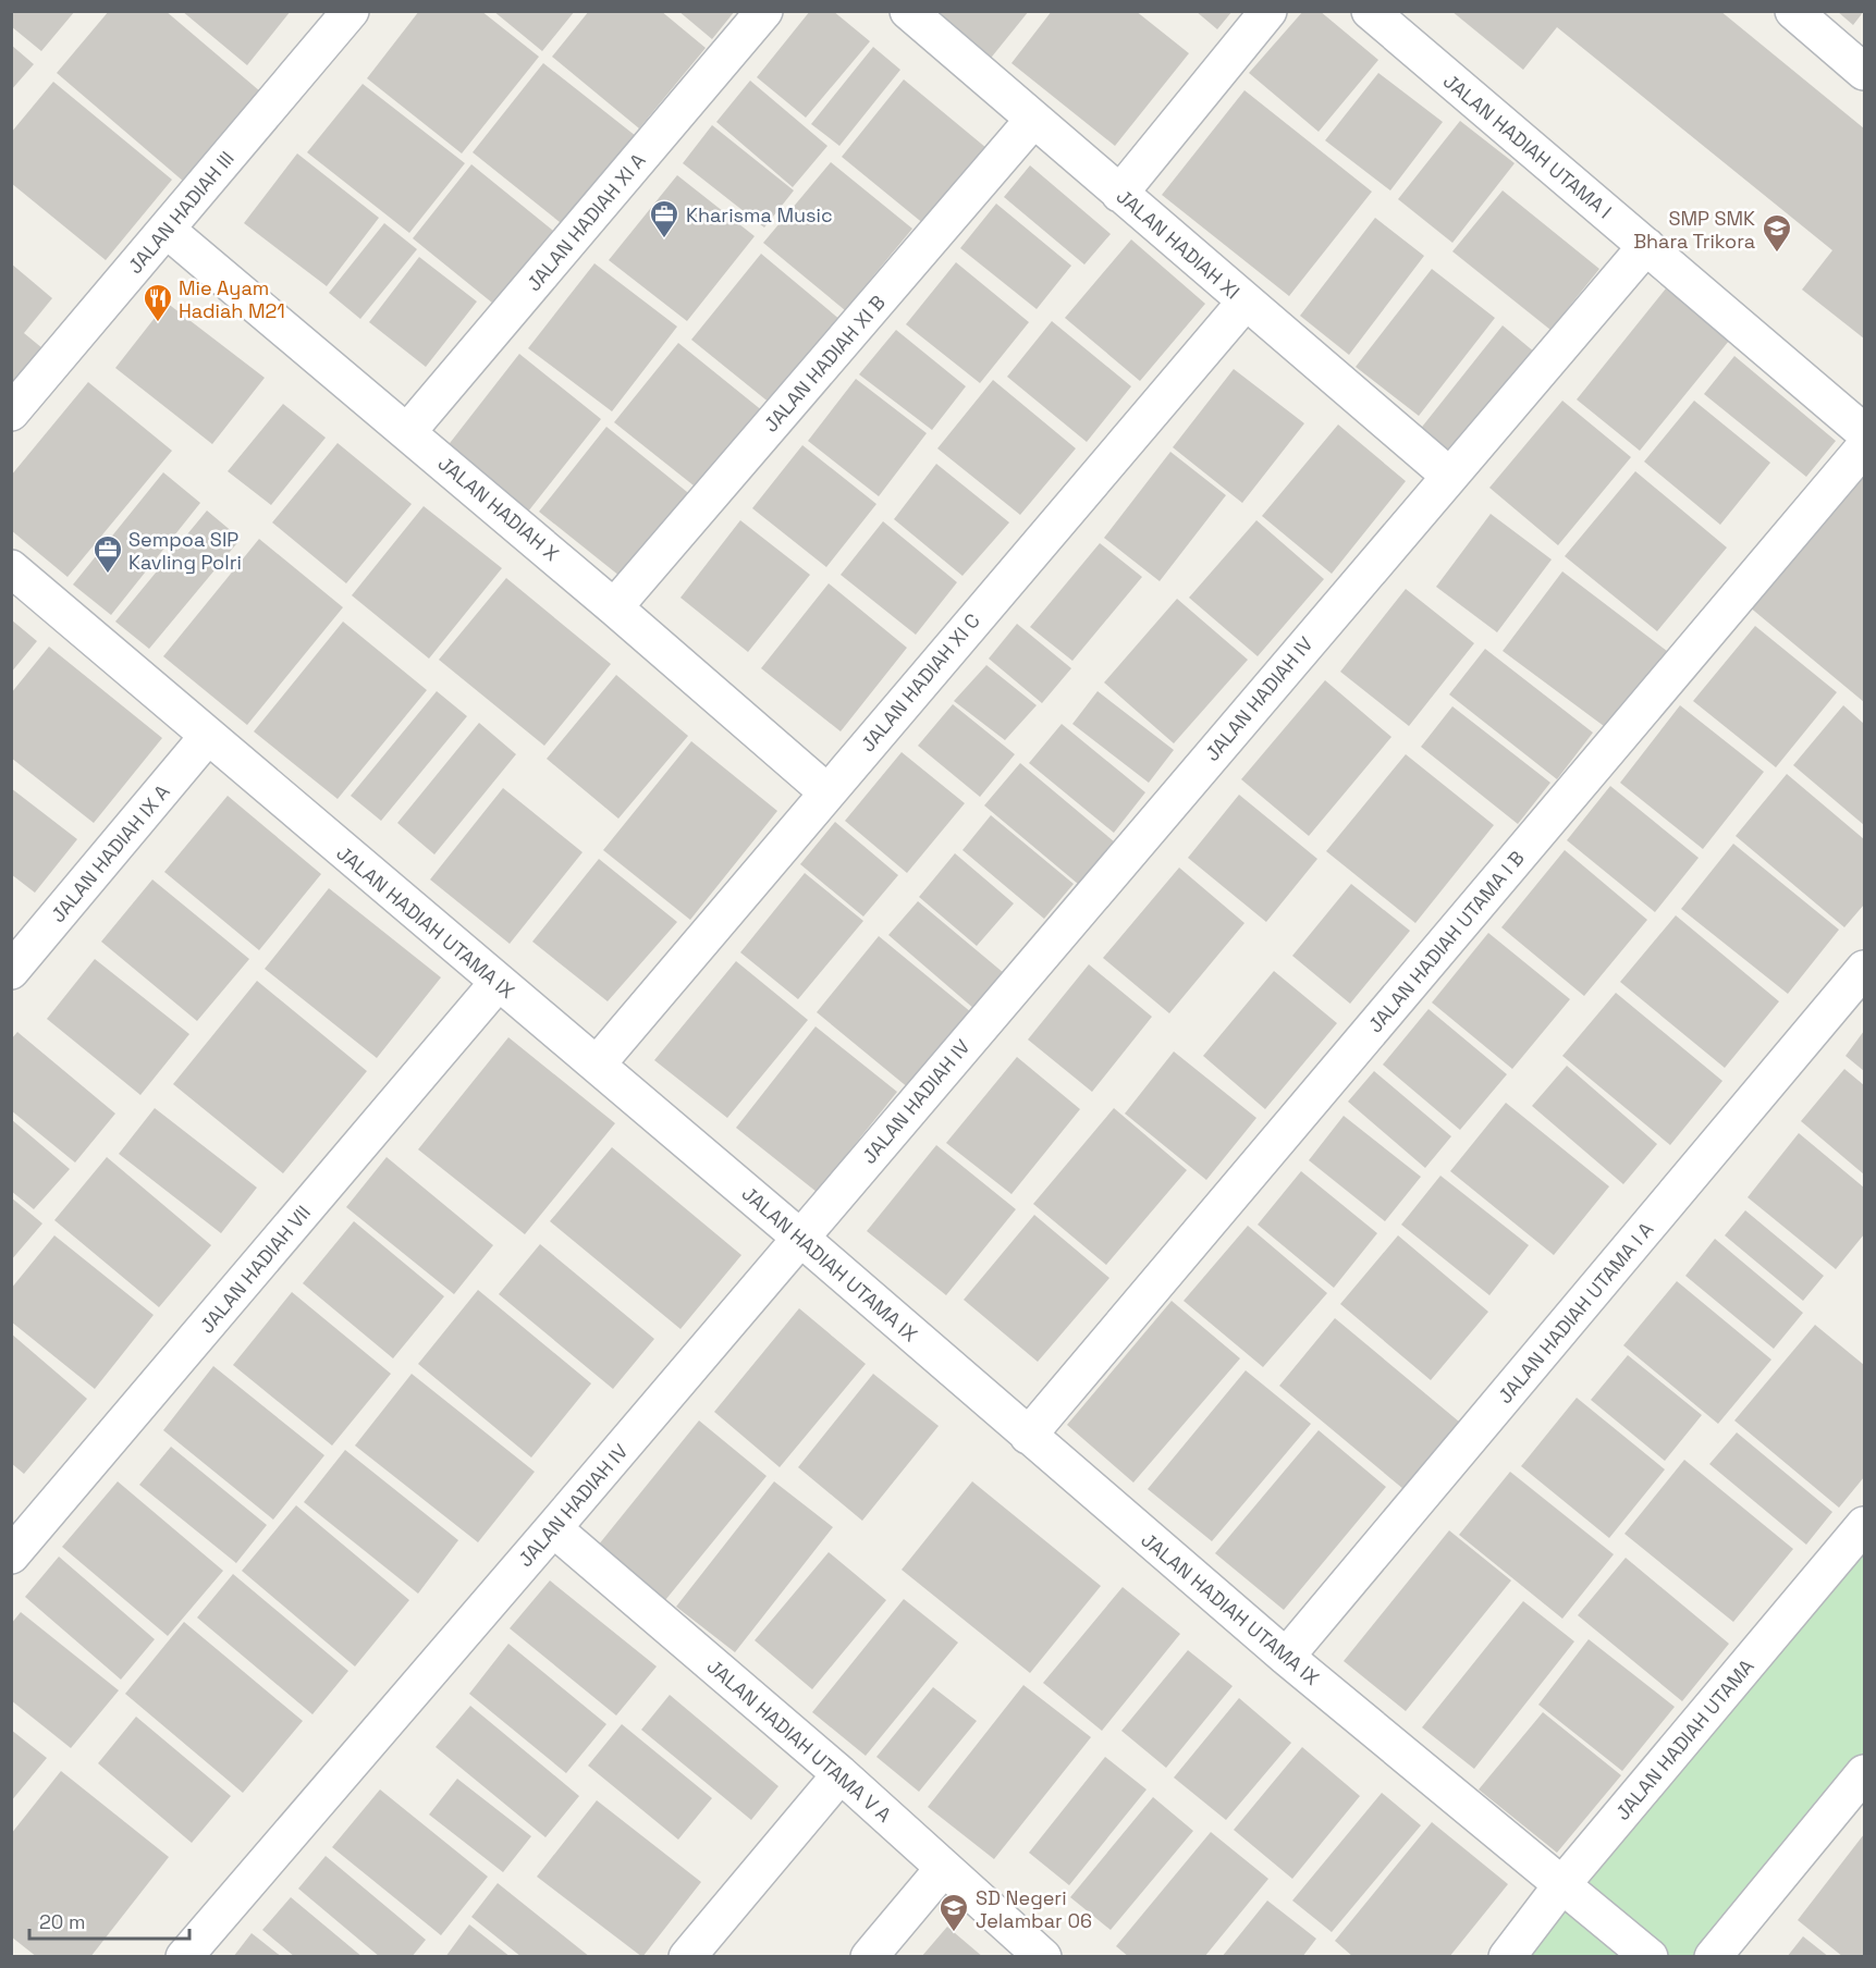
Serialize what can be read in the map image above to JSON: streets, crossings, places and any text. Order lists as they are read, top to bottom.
{
  "streets": {
    "street": [
      "JALAN HADIAH UTAMA I",
      "JALAN HADIAH III",
      "JALAN HADIAH XI A",
      "JALAN HADIAH XI",
      "JALAN HADIAH XI B",
      "JALAN HADIAH X",
      "JALAN HADIAH XI C",
      "JALAN HADIAH IV",
      "JALAN HADIAH IX A",
      "JALAN HADIAH UTAMA IX",
      "JALAN HADIAH UTAMA I B",
      "JALAN HADIAH VII",
      "JALAN HADIAH UTAMA I A",
      "JALAN HADIAH UTAMA",
      "JALAN HADIAH UTAMA V A"
    ]
  },
  "crossings": [
    ["JALAN HADIAH UTAMA I", "JALAN HADIAH IV"],
    ["JALAN HADIAH III", "JALAN HADIAH X"],
    ["JALAN HADIAH XI A", "JALAN HADIAH X"],
    ["JALAN HADIAH XI", "JALAN HADIAH XI B"],
    ["JALAN HADIAH XI", "JALAN HADIAH XI C"],
    ["JALAN HADIAH XI", "JALAN HADIAH IV"],
    ["JALAN HADIAH XI B", "JALAN HADIAH X"],
    ["JALAN HADIAH X", "JALAN HADIAH XI C"],
    ["JALAN HADIAH XI C", "JALAN HADIAH UTAMA IX"],
    ["JALAN HADIAH IV", "JALAN HADIAH UTAMA IX"],
    ["JALAN HADIAH IV", "JALAN HADIAH UTAMA V A"],
    ["JALAN HADIAH IX A", "JALAN HADIAH UTAMA IX"],
    ["JALAN HADIAH UTAMA IX", "JALAN HADIAH UTAMA I B"],
    ["JALAN HADIAH UTAMA IX", "JALAN HADIAH VII"],
    ["JALAN HADIAH UTAMA IX", "JALAN HADIAH UTAMA I A"],
    ["JALAN HADIAH UTAMA IX", "JALAN HADIAH UTAMA"]
  ],
  "places": {
    "office": ["Kharisma Music", "Sempoa SIP Kavling Polri"],
    "school or university": ["SMP SMK Bhara Trikora", "SD Negeri Jelambar 06"],
    "restaurant": ["Mie Ayam Hadiah M21"]
  },
  "scale_bar": "20 m"
}
